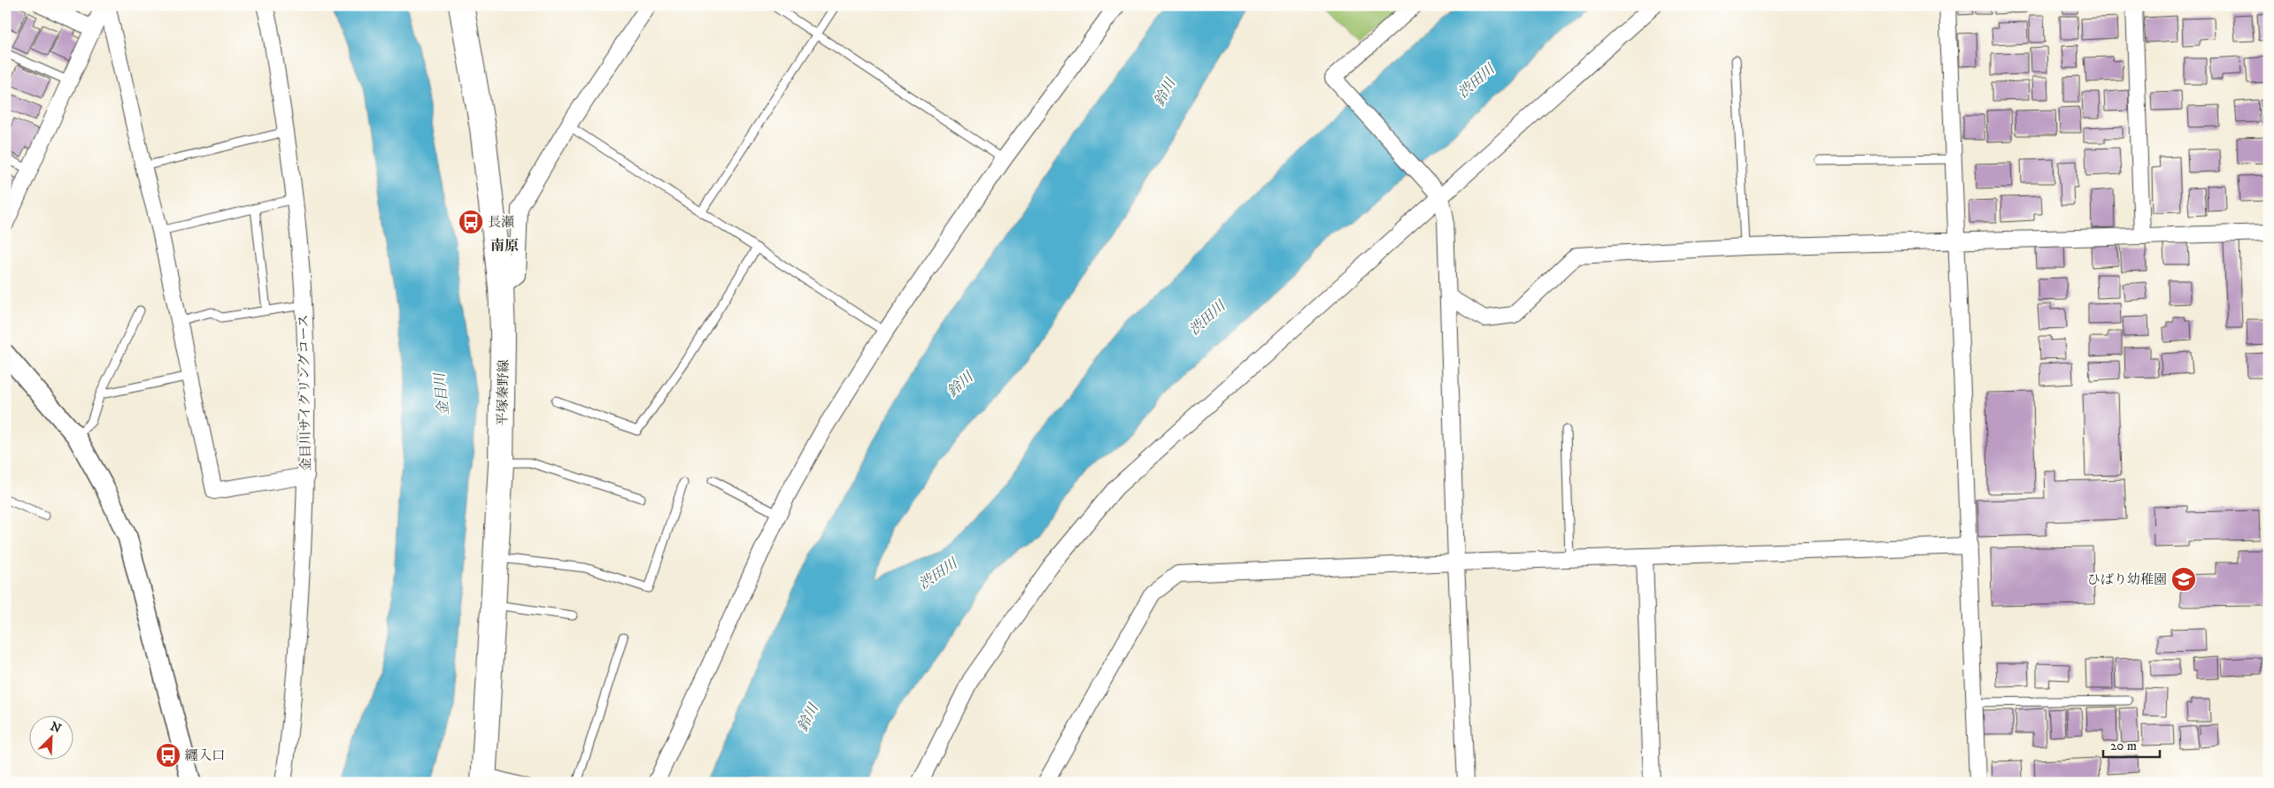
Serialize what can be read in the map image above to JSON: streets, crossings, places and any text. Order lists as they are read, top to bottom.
{
  "streets": {
    "main road": ["平塚秦野線"],
    "street": ["金目川サイクリングコース"]
  },
  "districts": ["南原"],
  "water": ["渋田川", "鈴川", "金目川"],
  "places": {
    "bus stop": ["長瀬", "纒入口"],
    "school or university": ["ひばり幼稚園"]
  },
  "scale_bar": "20 m",
  "north": "top right"
}
